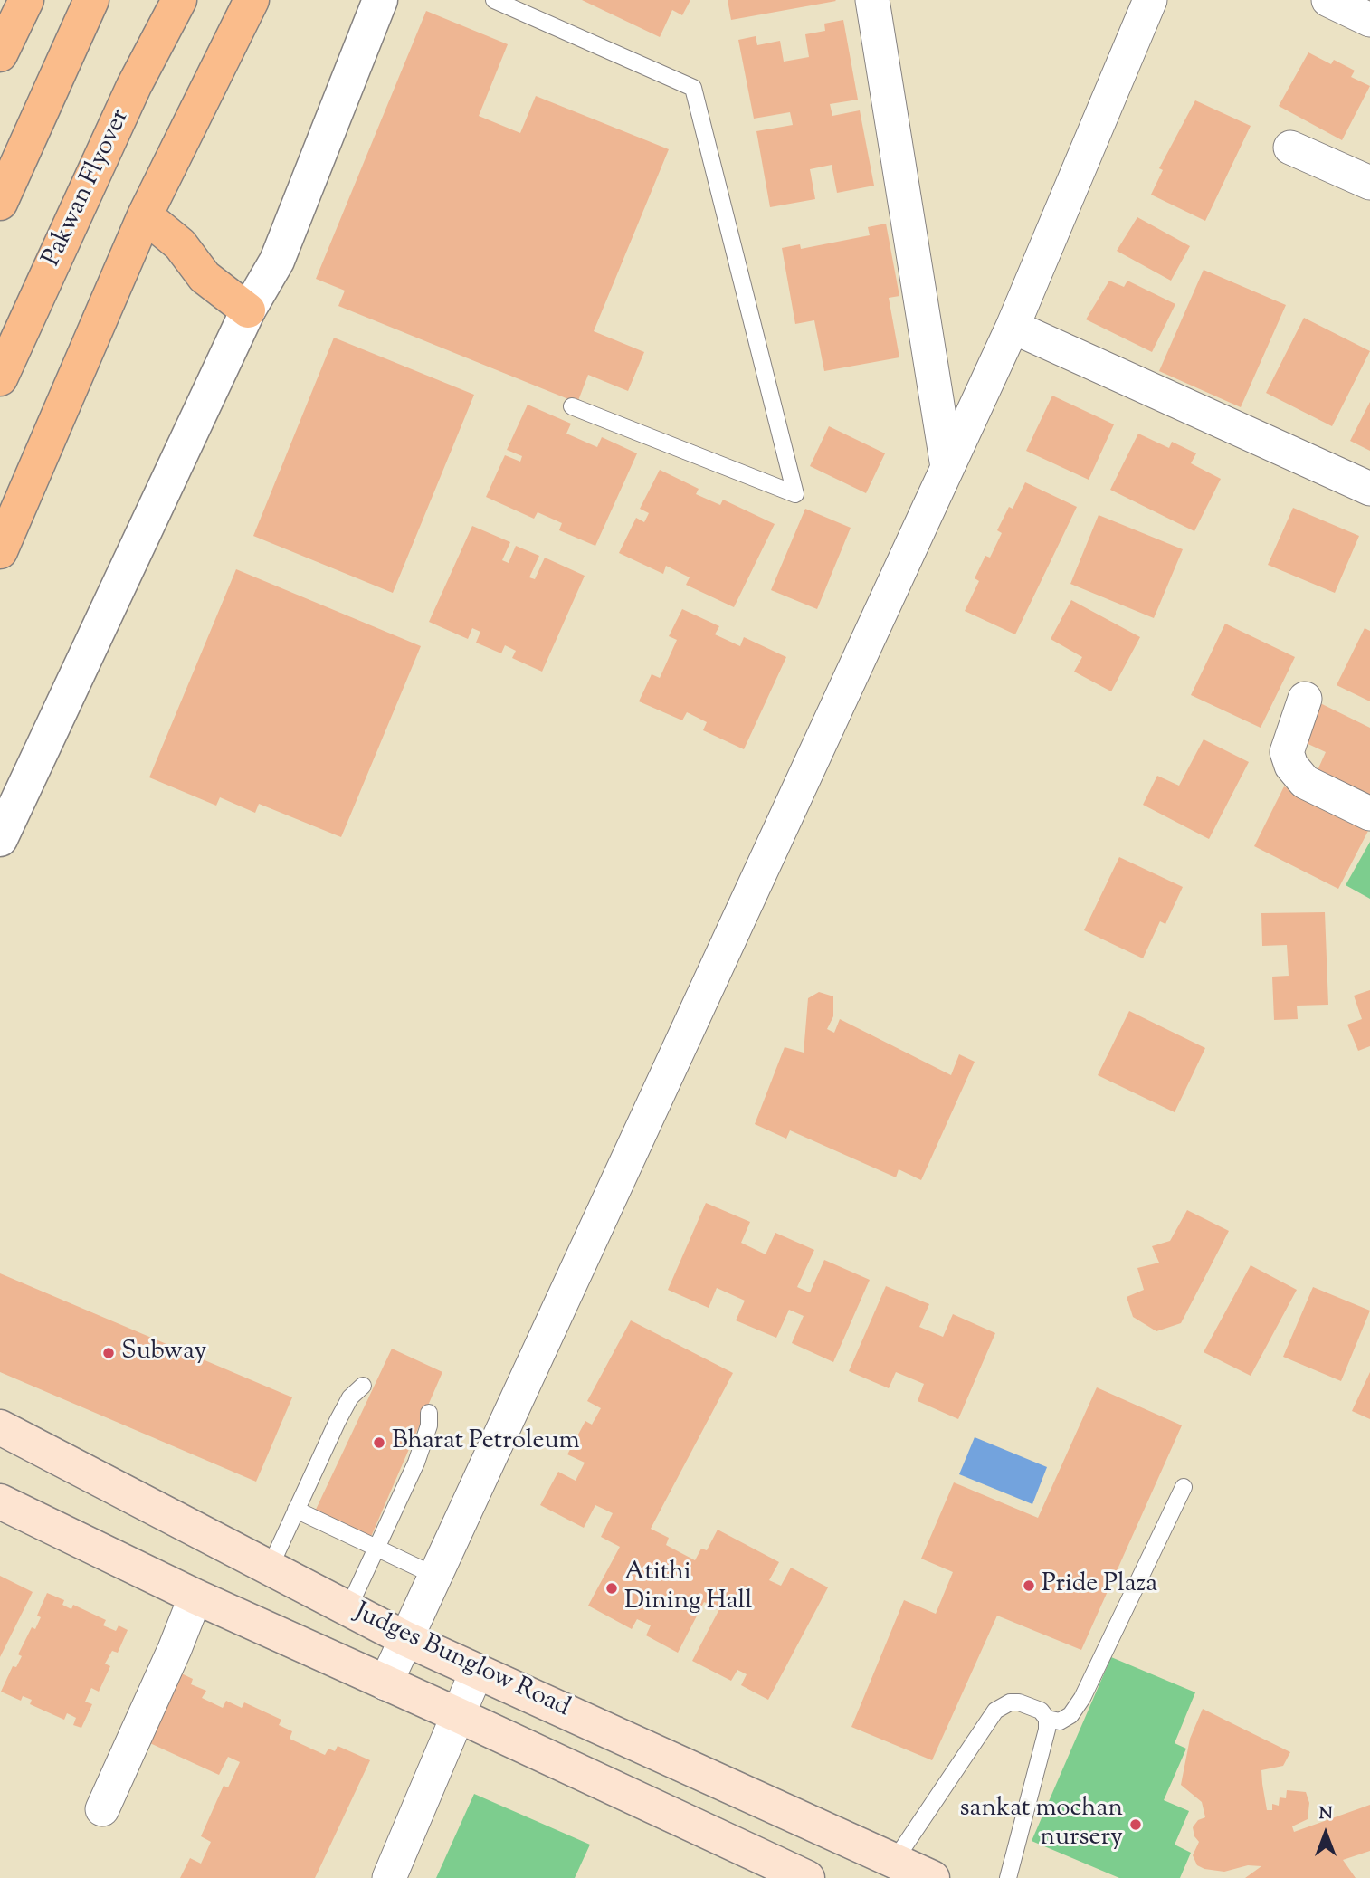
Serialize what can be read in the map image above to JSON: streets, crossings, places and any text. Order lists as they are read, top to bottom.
{
  "streets": {
    "main road": ["Pakwan Flyover", "Judges Bunglow Road"]
  },
  "places": [
    "Subway",
    "Bharat Petroleum",
    "Pride Plaza",
    "Atithi Dining Hall",
    "sankat mochan nursery"
  ],
  "north": "top"
}
